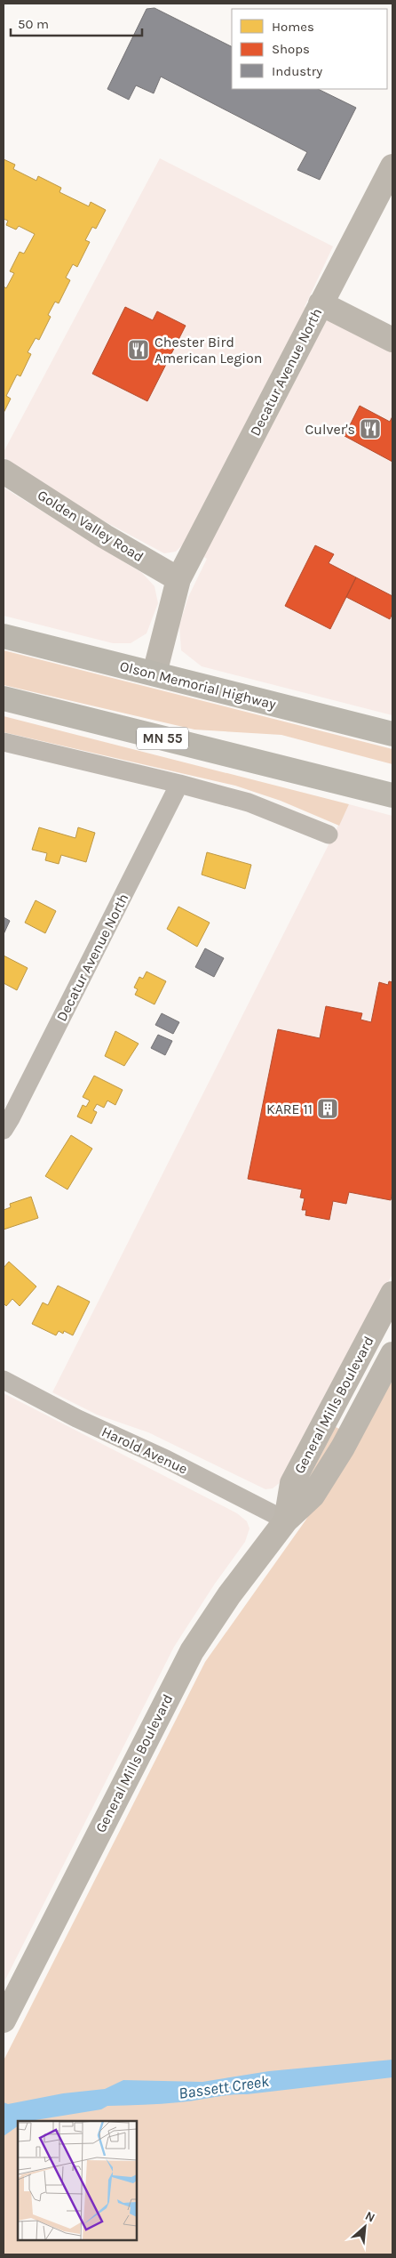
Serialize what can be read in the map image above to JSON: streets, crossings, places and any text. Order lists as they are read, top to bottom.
{
  "streets": {
    "highway": ["Olson Memorial Highway", "MN 55"],
    "street": [
      "Decatur Avenue North",
      "Golden Valley Road",
      "General Mills Boulevard",
      "Harold Avenue"
    ]
  },
  "crossings": [
    ["Decatur Avenue North", "Golden Valley Road"],
    ["Decatur Avenue North", "Olson Memorial Highway"],
    ["General Mills Boulevard", "Harold Avenue"]
  ],
  "water": ["Bassett Creek"],
  "places": {
    "restaurant": ["Chester Bird American Legion", "Culver's"],
    "building": ["KARE 11"]
  },
  "legend": ["Homes", "Shops", "Industry"],
  "scale_bar": "50 m",
  "north": "top right"
}
